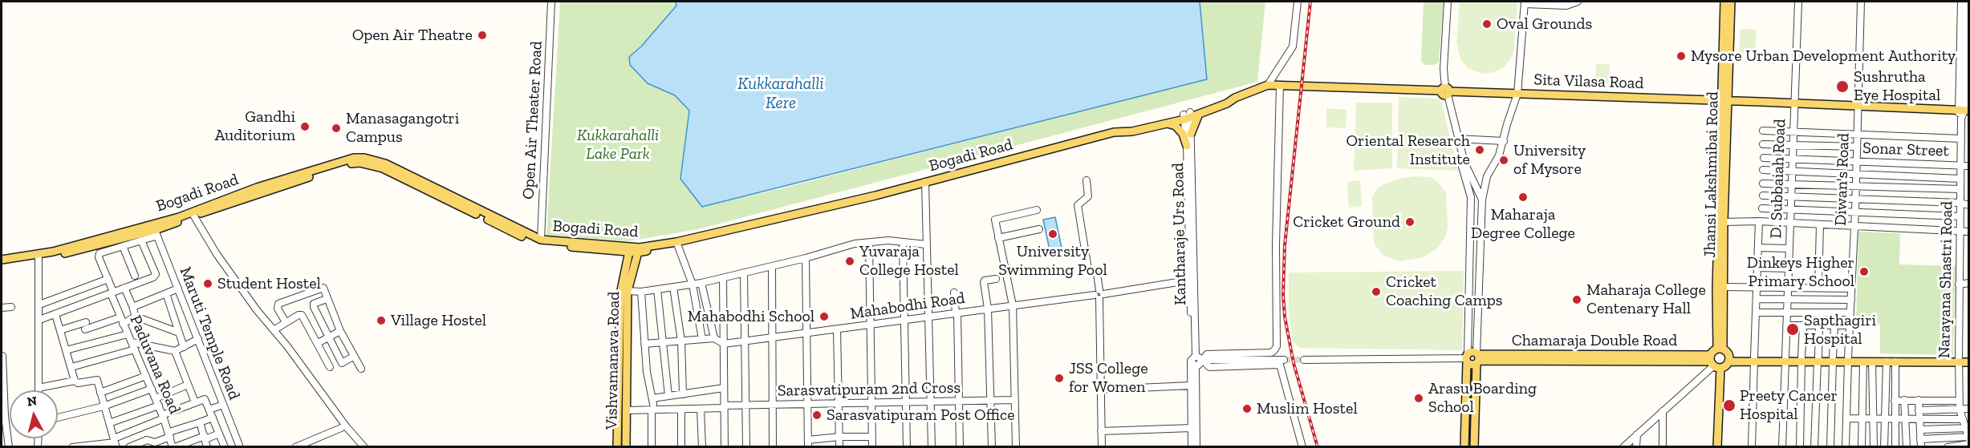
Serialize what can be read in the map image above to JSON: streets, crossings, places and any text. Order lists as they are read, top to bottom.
{
  "streets": {
    "main road": [
      "Sita Vilasa Road",
      "Bogadi Road",
      "Jhansi Lakshmibai Road",
      "Chamaraja Double Road",
      "Vishvamanava Road"
    ],
    "street": [
      "Open Air Theater Road",
      "Sonar Street",
      "D. Subbaiah Road",
      "Diwan's Road",
      "Kantharaje Urs Road",
      "Narayana Shastri Road",
      "Mahabodhi Road",
      "Maruti Temple Road",
      "Paduvana Road",
      "Sarasvatipuram 2nd Cross"
    ]
  },
  "crossings": [
    ["Sita Vilasa Road", "Bogadi Road"],
    ["Sita Vilasa Road", "Jhansi Lakshmibai Road"],
    ["Sita Vilasa Road", "D. Subbaiah Road"],
    ["Sita Vilasa Road", "Diwan's Road"],
    ["Sita Vilasa Road", "Narayana Shastri Road"],
    ["Open Air Theater Road", "Bogadi Road"],
    ["Sonar Street", "D. Subbaiah Road"],
    ["Sonar Street", "Diwan's Road"],
    ["Sonar Street", "Narayana Shastri Road"],
    ["Bogadi Road", "Kantharaje Urs Road"],
    ["Bogadi Road", "Maruti Temple Road"],
    ["Bogadi Road", "Vishvamanava Road"],
    ["Kantharaje Urs Road", "Mahabodhi Road"]
  ],
  "water": ["Kukkarahalli Kere"],
  "parks": ["Kukkarahalli Lake Park"],
  "places": [
    "Oval Grounds",
    "Open Air Theatre",
    "Mysore Urban Development Authority",
    "Sushrutha Eye Hospital",
    "Gandhi Auditorium",
    "Manasagangotri Campus",
    "Oriental Research Institute",
    "University of Mysore",
    "Maharaja Degree College",
    "Cricket Ground",
    "University Swimming Pool",
    "Yuvaraja College Hostel",
    "Dinkeys Higher Primary School",
    "Student Hostel",
    "Cricket Coaching Camps",
    "Maharaja College Centenary Hall",
    "Mahabodhi School",
    "Village Hostel",
    "Sapthagiri Hospital",
    "JSS College for Women",
    "Arasu Boarding School",
    "Preety Cancer Hospital",
    "Muslim Hostel",
    "Sarasvatipuram Post Office"
  ],
  "north": "top"
}
